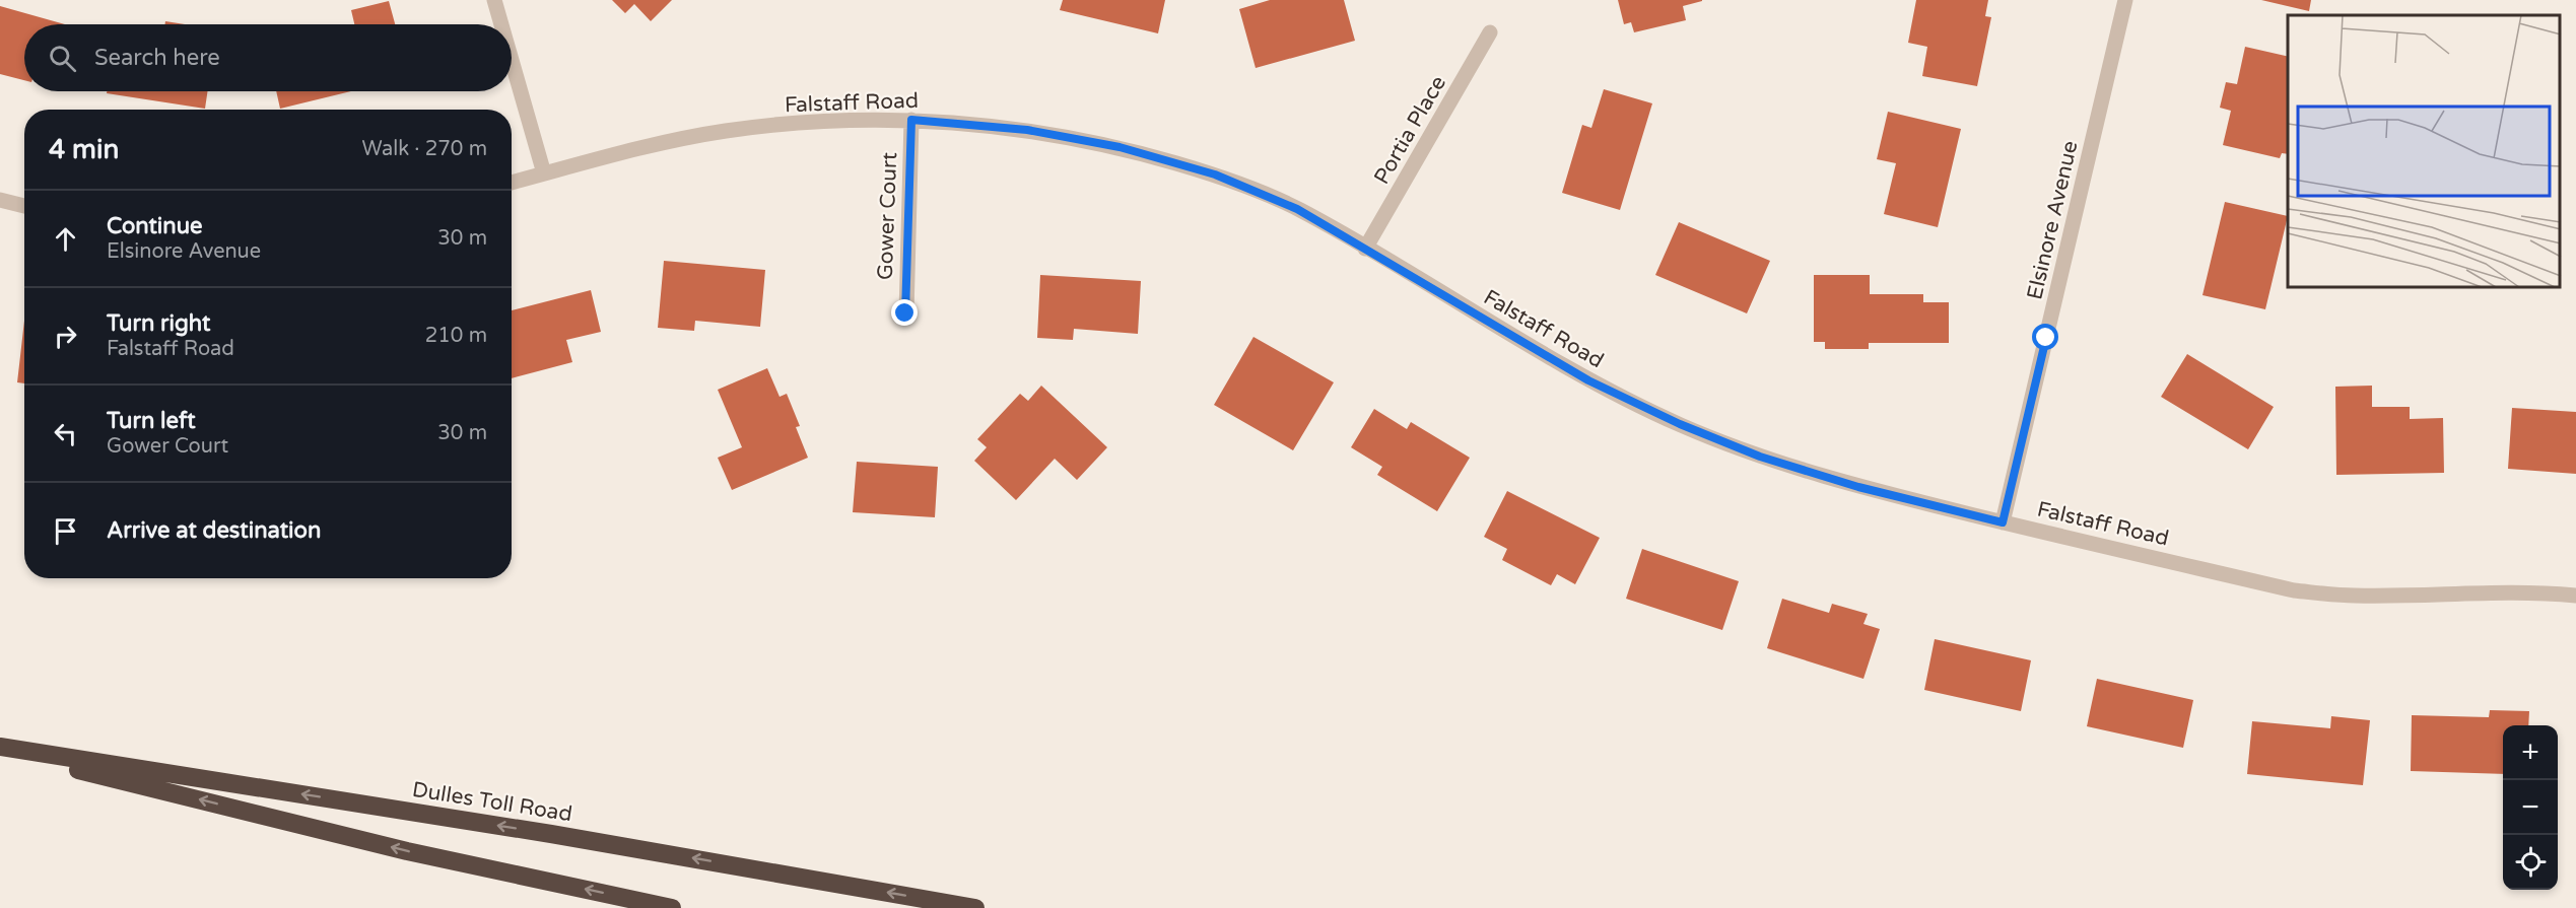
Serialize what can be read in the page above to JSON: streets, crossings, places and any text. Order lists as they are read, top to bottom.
{
  "streets": {
    "highway": ["Dulles Toll Road"],
    "street": [
      "Falstaff Road",
      "Portia Place",
      "Gower Court",
      "Elsinore Avenue"
    ]
  },
  "crossings": [
    ["Falstaff Road", "Portia Place"],
    ["Falstaff Road", "Gower Court"],
    ["Falstaff Road", "Elsinore Avenue"]
  ],
  "page": {
    "search": "Search here",
    "heading": ["4 min", "Walk · 270 m"],
    "list": [
      ["Continue", "Elsinore Avenue", "30 m"],
      ["Turn right", "Falstaff Road", "210 m"],
      ["Turn left", "Gower Court", "30 m"],
      "Arrive at destination"
    ],
    "map_buttons": ["+", "−"]
  }
}
